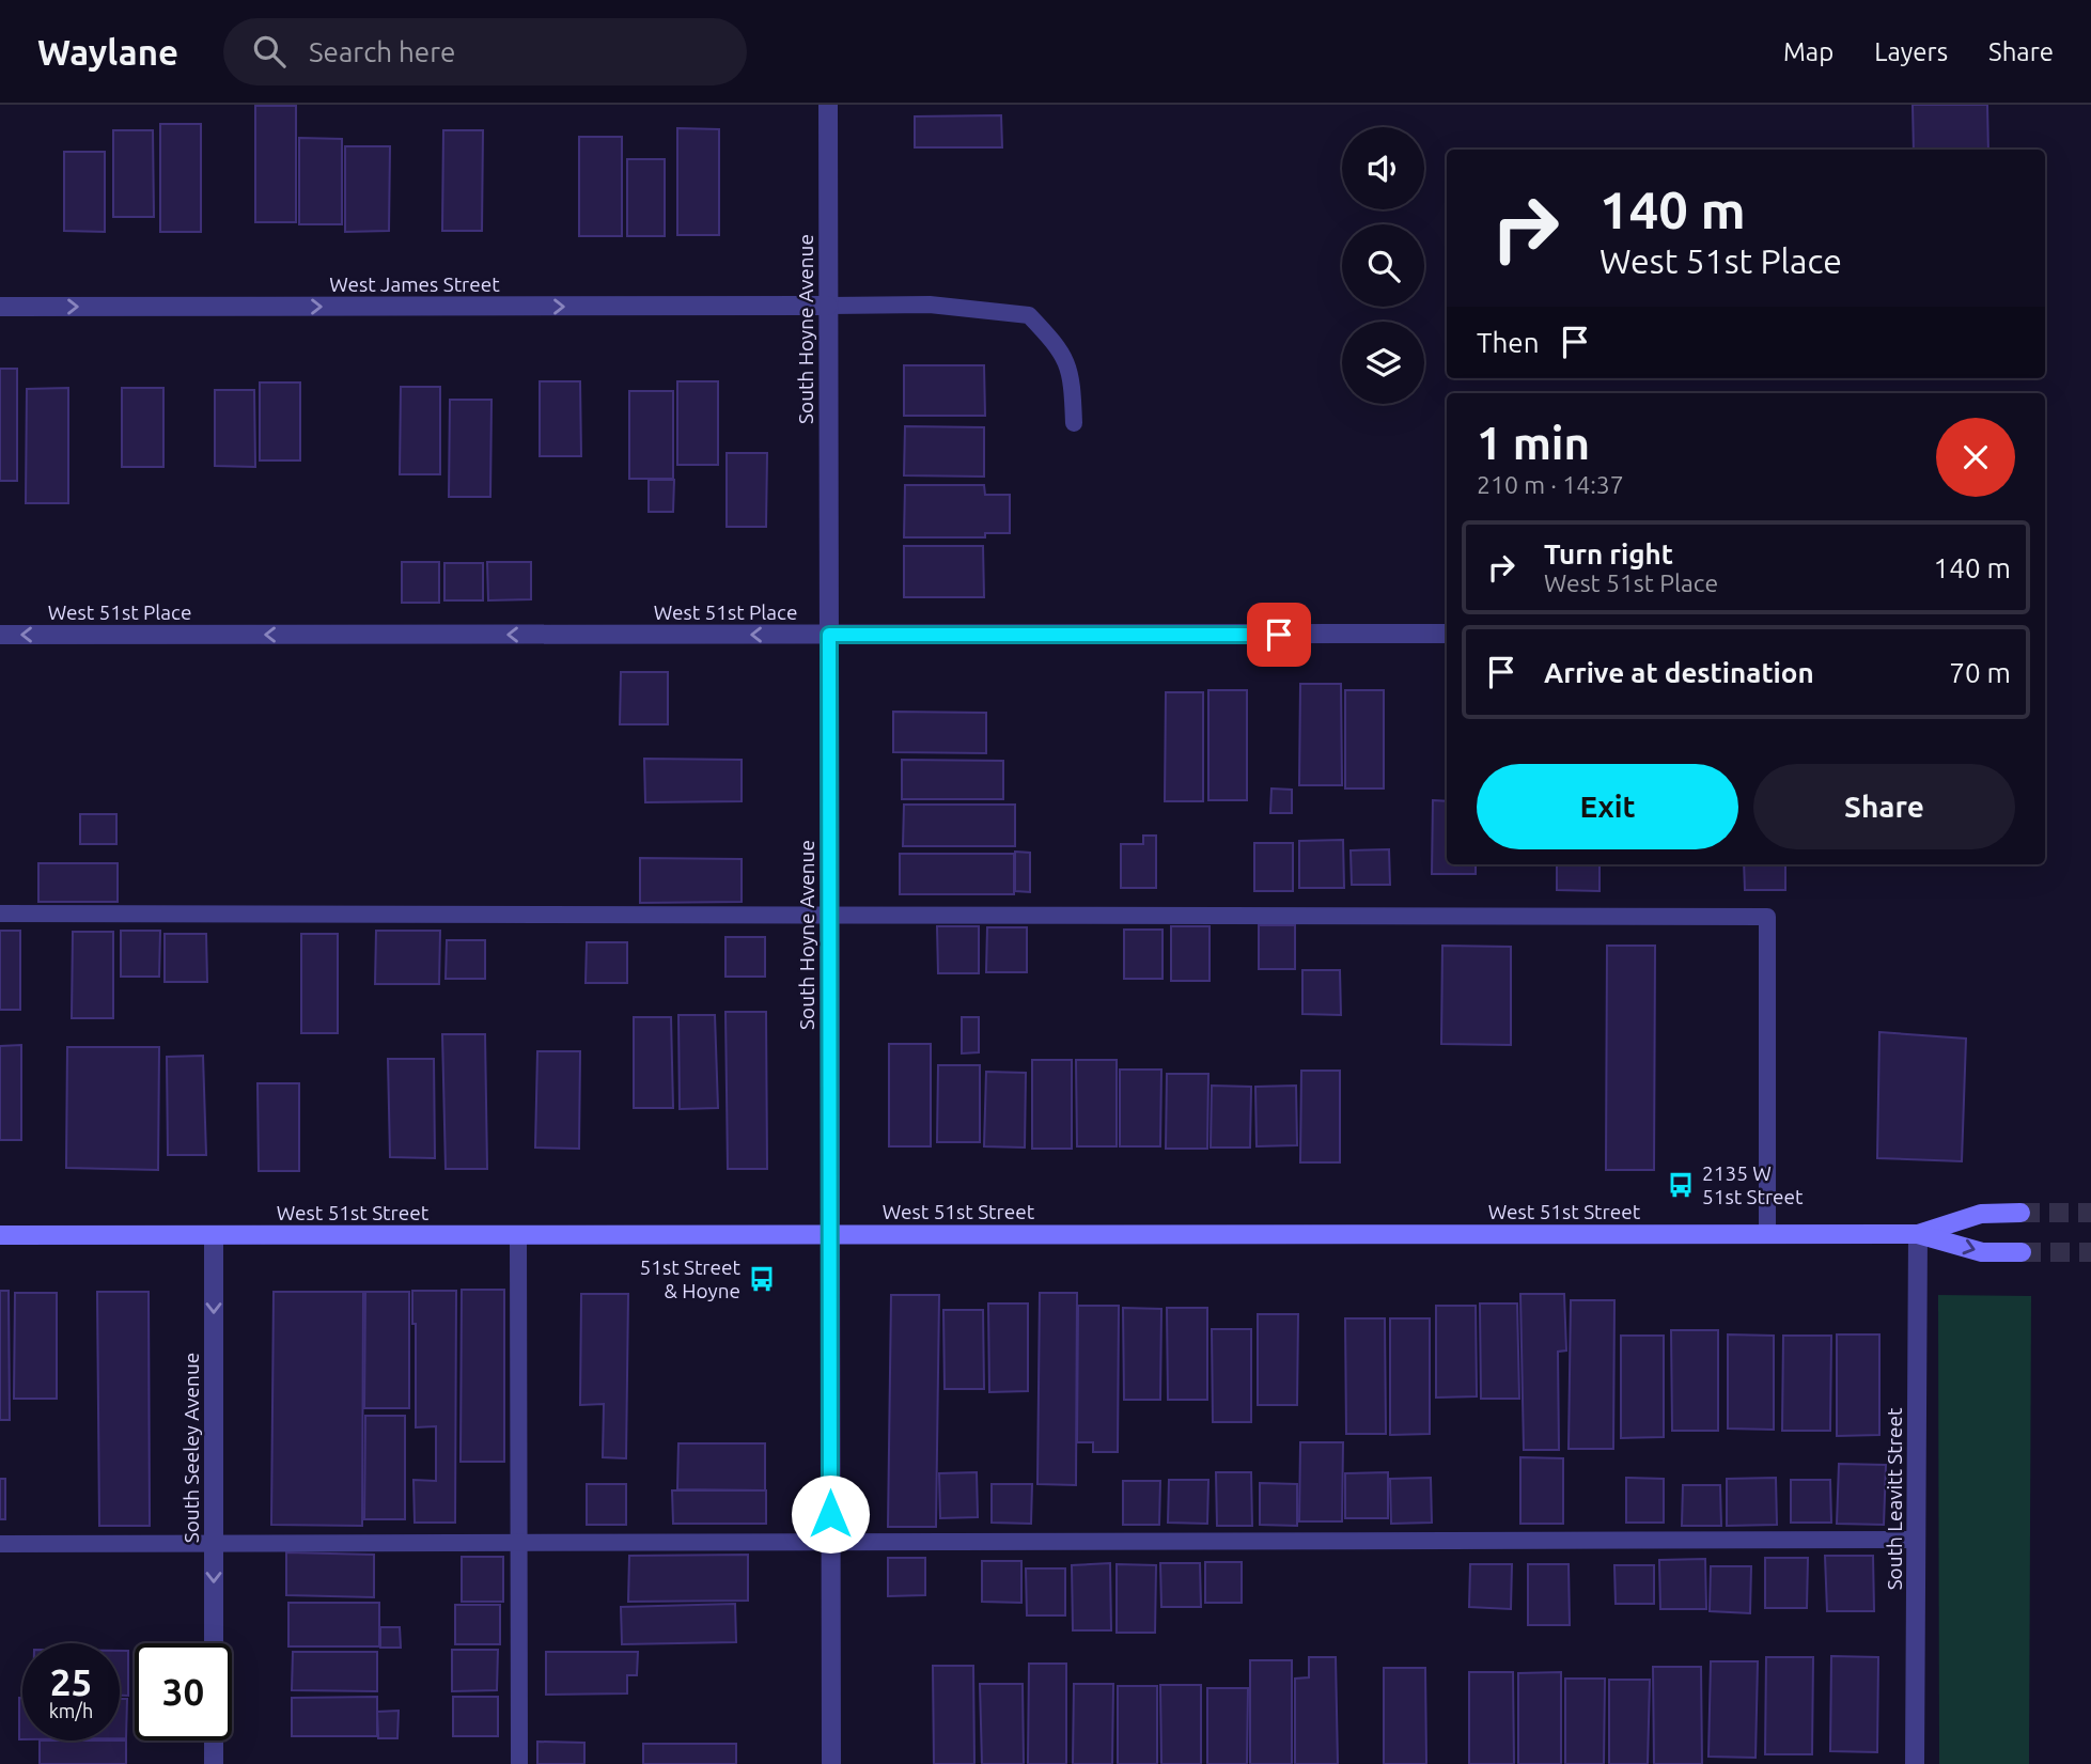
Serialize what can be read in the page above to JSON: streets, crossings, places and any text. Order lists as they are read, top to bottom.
{
  "streets": {
    "street": [
      "West James Street",
      "South Hoyne Avenue",
      "West 51st Place",
      "West 51st Street",
      "South Seeley Avenue",
      "South Leavitt Street"
    ]
  },
  "crossings": [
    ["West James Street", "South Hoyne Avenue"],
    ["South Hoyne Avenue", "West 51st Place"],
    ["South Hoyne Avenue", "West 51st Street"],
    ["West 51st Street", "South Seeley Avenue"],
    ["West 51st Street", "South Leavitt Street"]
  ],
  "one_way": ["West James Street", "West 51st Place", "South Seeley Avenue"],
  "places": {
    "bus stop": ["2135 W 51st Street", "51st Street & Hoyne"]
  },
  "page": {
    "header": "Waylane",
    "search": "Search here",
    "nav": ["Map", "Layers", "Share"],
    "turn": ["140 m", "West 51st Place"],
    "then": "Then",
    "heading": ["1 min", "210 m · 14:37"],
    "list": [
      {
        "name": "Turn right",
        "note": "West 51st Place",
        "value": "140 m"
      },
      {
        "name": "Arrive at destination",
        "value": "70 m"
      }
    ],
    "buttons": ["Exit", "Share"],
    "speed": "25 km/h",
    "limit": "30"
  }
}
